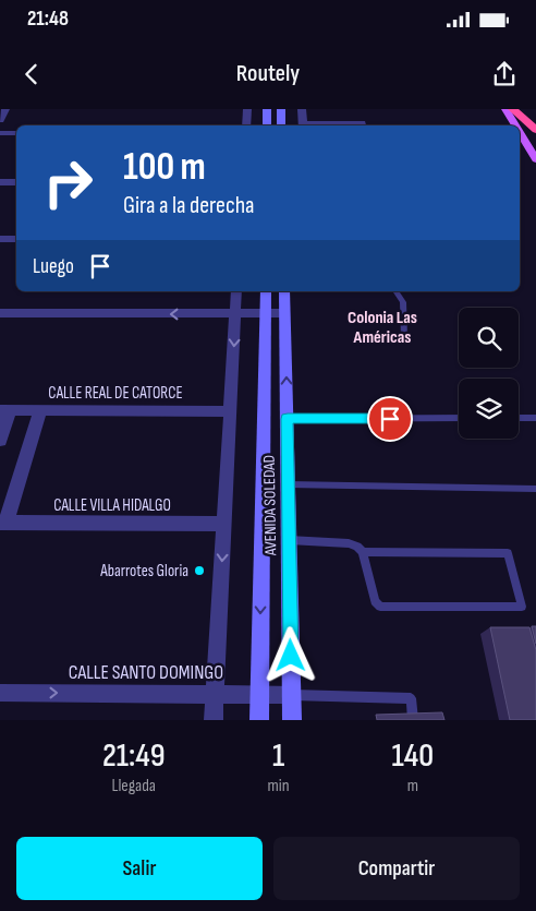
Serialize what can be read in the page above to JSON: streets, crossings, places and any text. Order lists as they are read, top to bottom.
{
  "streets": {
    "street": [
      "CALLE REAL DE CATORCE",
      "CALLE VILLA HIDALGO",
      "AVENIDA SOLEDAD",
      "CALLE SANTO DOMINGO"
    ]
  },
  "crossings": [
    ["AVENIDA SOLEDAD", "CALLE SANTO DOMINGO"]
  ],
  "one_way": ["CALLE SANTO DOMINGO"],
  "districts": ["Colonia Las Américas"],
  "places": ["Abarrotes Gloria"],
  "page": {
    "status": "21:48",
    "header": "Routely",
    "turn": ["100 m", "Gira a la derecha"],
    "then": "Luego",
    "eta": [
      "21:49",
      "Llegada",
      "1",
      "min",
      "140",
      "m"
    ],
    "buttons": ["Salir", "Compartir"]
  }
}
